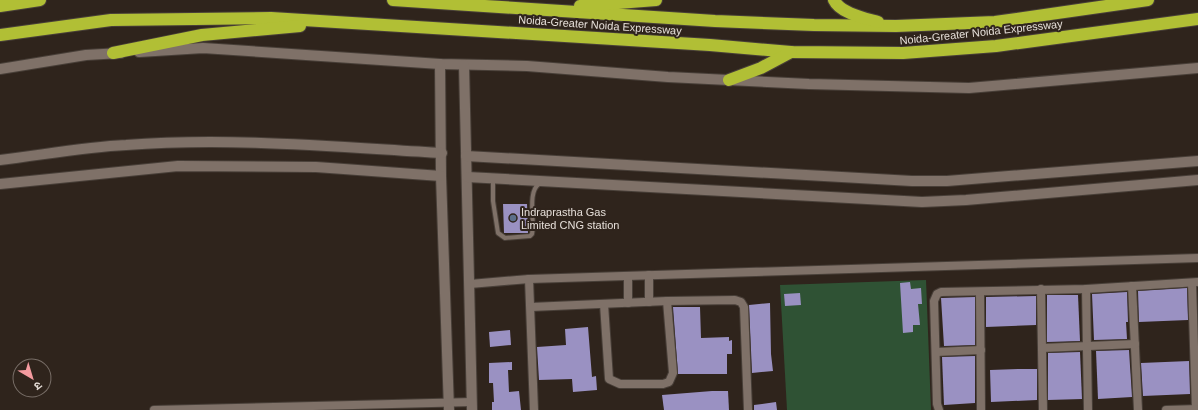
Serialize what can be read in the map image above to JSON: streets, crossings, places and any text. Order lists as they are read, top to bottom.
{
  "streets": {
    "highway": ["Noida-Greater Noida Expressway"]
  },
  "places": ["Indraprastha Gas Limited CNG station"],
  "north": "bottom right"
}
